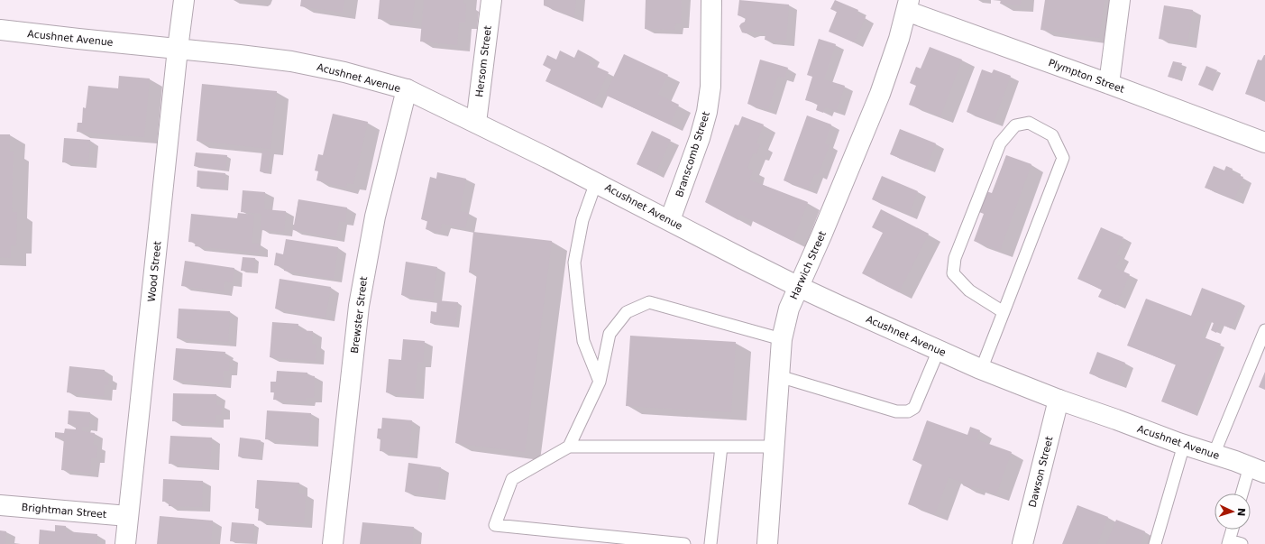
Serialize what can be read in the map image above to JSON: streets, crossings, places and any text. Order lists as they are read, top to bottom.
{
  "streets": {
    "street": [
      "Acushnet Avenue",
      "Hersom Street",
      "Plympton Street",
      "Branscomb Street",
      "Harwich Street",
      "Wood Street",
      "Brewster Street",
      "Dawson Street",
      "Brightman Street"
    ]
  },
  "crossings": [
    ["Acushnet Avenue", "Hersom Street"],
    ["Acushnet Avenue", "Branscomb Street"],
    ["Acushnet Avenue", "Harwich Street"],
    ["Acushnet Avenue", "Wood Street"],
    ["Acushnet Avenue", "Brewster Street"],
    ["Acushnet Avenue", "Dawson Street"],
    ["Plympton Street", "Harwich Street"],
    ["Wood Street", "Brightman Street"]
  ],
  "north": "right"
}
